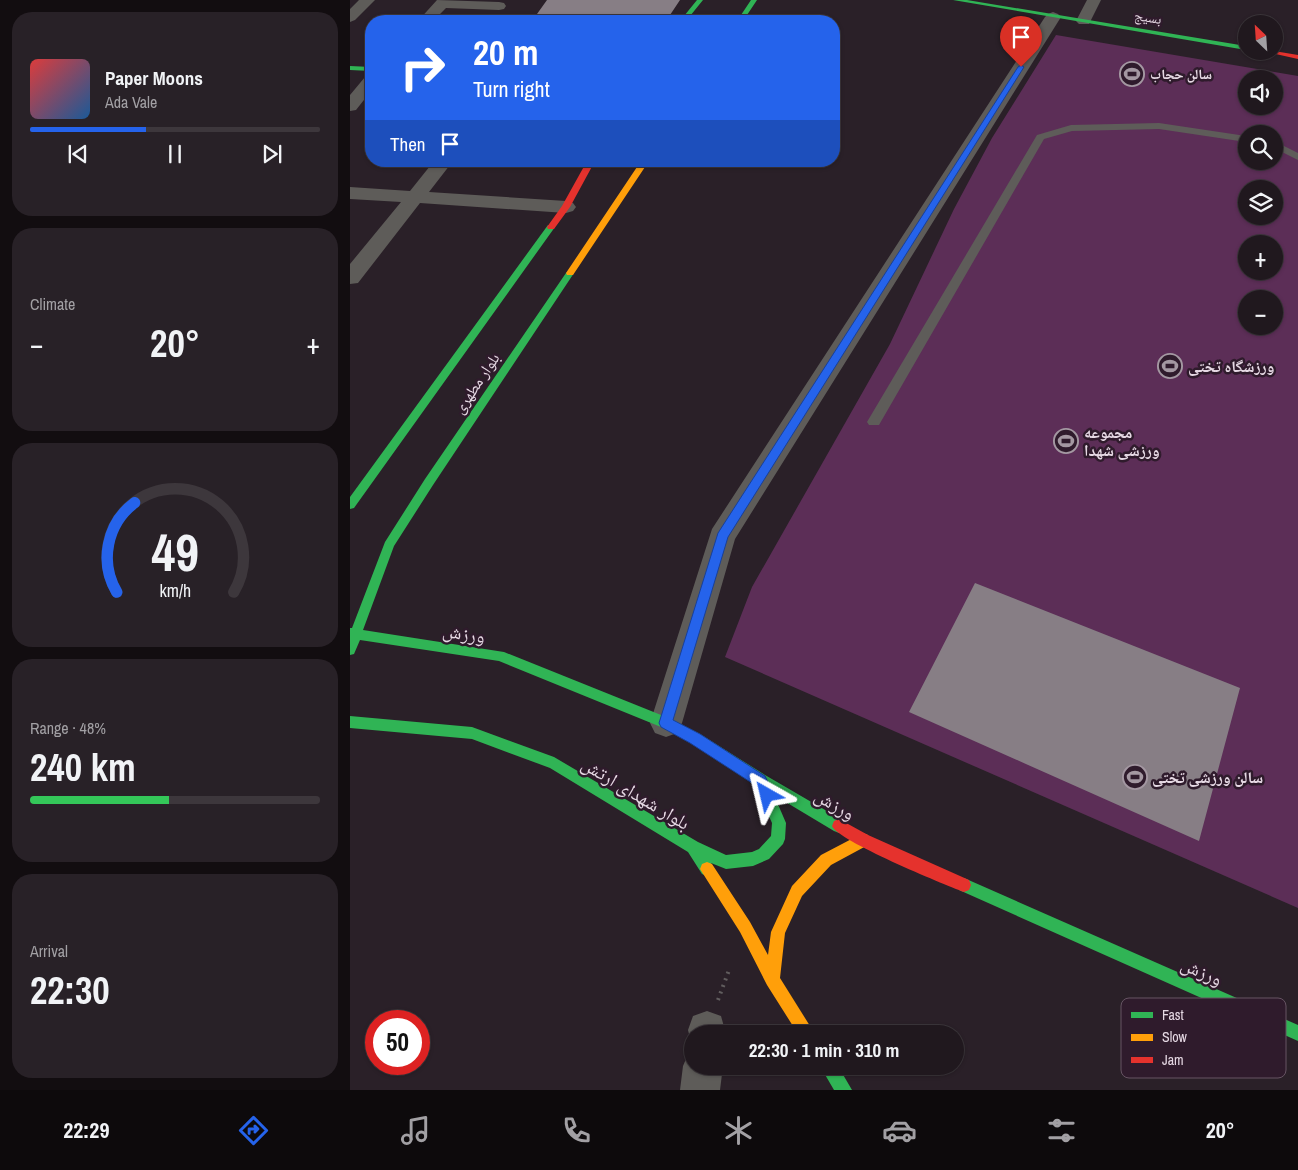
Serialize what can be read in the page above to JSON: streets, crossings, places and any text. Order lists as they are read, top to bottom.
{
  "streets": {
    "main road": [
      "بسیج",
      "بلوار مطهری",
      "ورزش",
      "بلوار شهدای ارتش"
    ]
  },
  "crossings": [
    ["بلوار مطهری", "ورزش"]
  ],
  "places": {
    "sports": [
      "سالن حجاب",
      "ورزشگاه تختی",
      "مجموعه ورزشی شهدا",
      "سالن ورزشی تختی"
    ]
  },
  "legend": ["Fast", "Slow", "Jam"],
  "north": "top left",
  "page": {
    "map_buttons": ["+", "−"],
    "turn": ["20 m", "Turn right"],
    "song": ["Paper Moons", "Ada Vale"],
    "then": "Then",
    "tile": [
      "Climate",
      ["Range · 48%", "240 km"],
      ["Arrival", "22:30"]
    ],
    "heat": ["−", "20°", "+"],
    "limit": "50",
    "trip": "22:30 · 1 min · 310 m",
    "tabs": ["22:29", "20°"],
    "gauge": ["49", "km/h"]
  }
}
